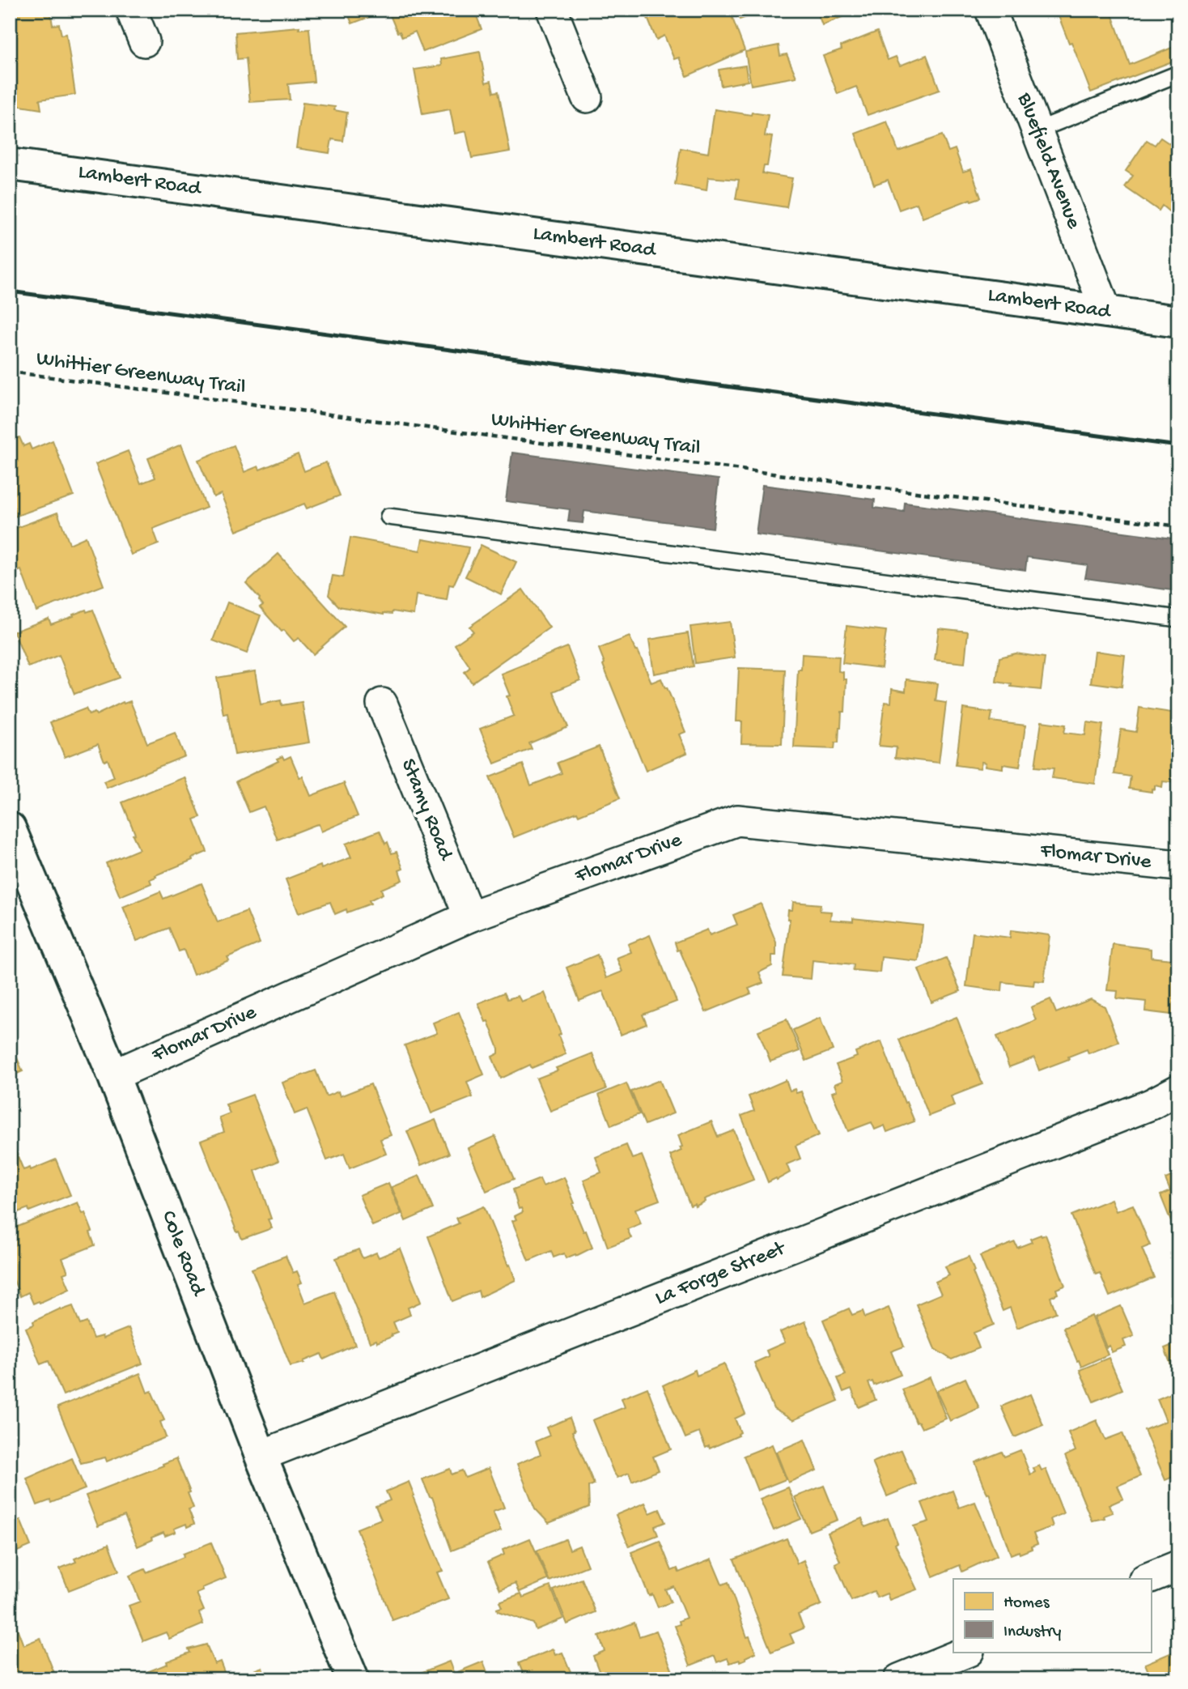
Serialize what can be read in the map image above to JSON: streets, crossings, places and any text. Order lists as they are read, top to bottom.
{
  "streets": {
    "main road": ["Lambert Road", "Cole Road"],
    "street": [
      "Bluefield Avenue",
      "Stamy Road",
      "Flomar Drive",
      "La Forge Street"
    ],
    "path": ["Whittier Greenway Trail"]
  },
  "crossings": [
    ["Bluefield Avenue", "Lambert Road"],
    ["Stamy Road", "Flomar Drive"],
    ["Flomar Drive", "Cole Road"],
    ["Cole Road", "La Forge Street"]
  ],
  "legend": ["Homes", "Industry"]
}
